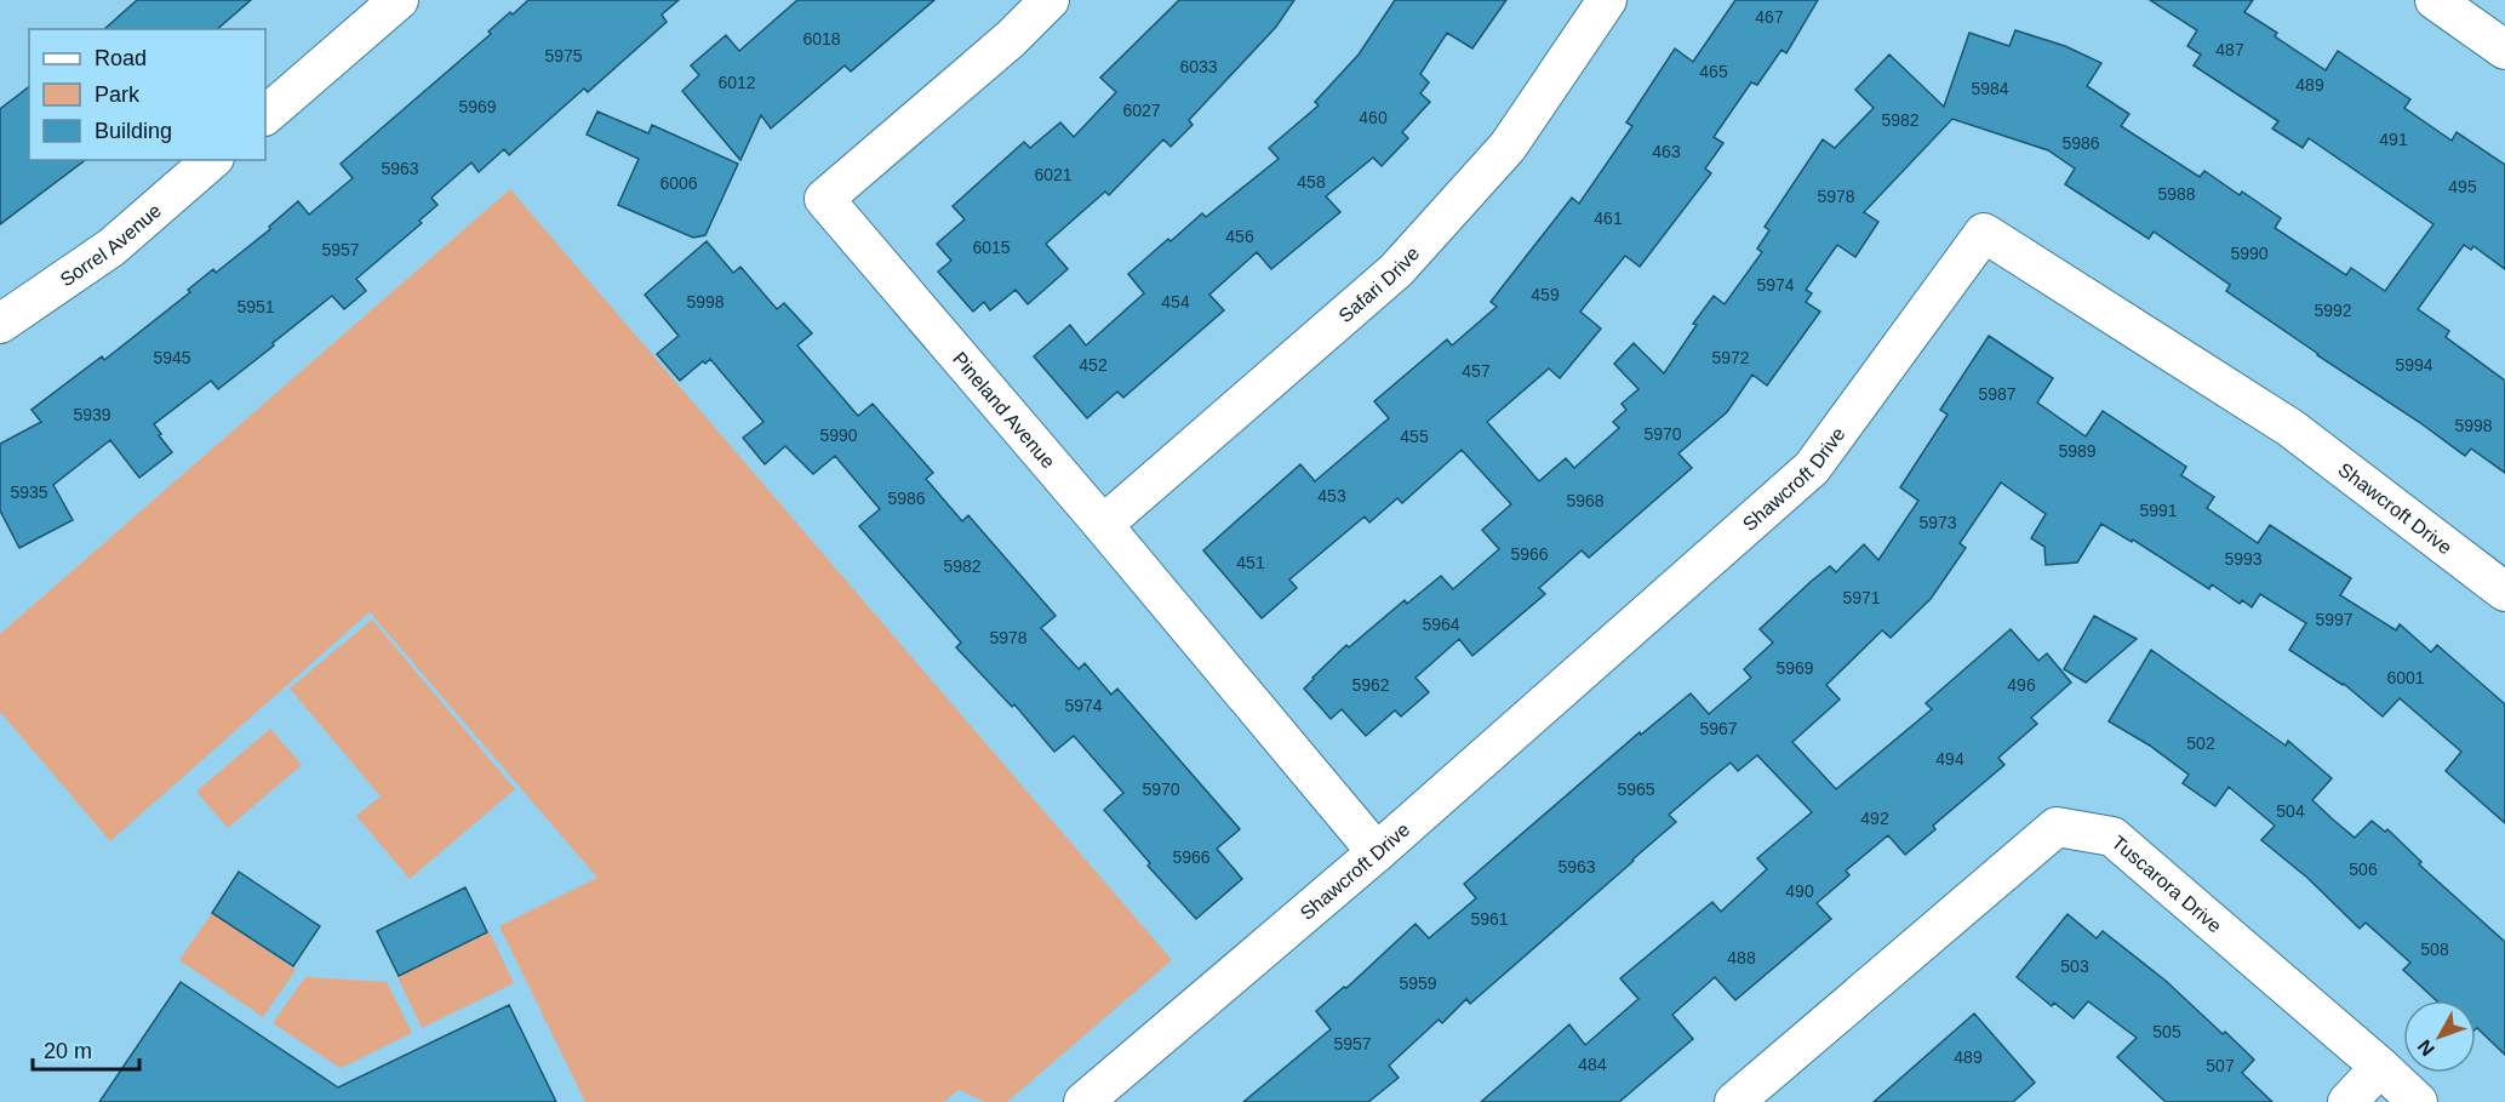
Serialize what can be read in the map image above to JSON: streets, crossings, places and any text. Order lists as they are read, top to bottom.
{
  "streets": {
    "street": [
      "Sorrel Avenue",
      "Safari Drive",
      "Pineland Avenue",
      "Shawcroft Drive",
      "Tuscarora Drive"
    ]
  },
  "crossings": [
    ["Safari Drive", "Pineland Avenue"],
    ["Pineland Avenue", "Shawcroft Drive"]
  ],
  "house_numbers": [
    "467",
    "6018",
    "487",
    "5975",
    "6033",
    "465",
    "6012",
    "489",
    "5984",
    "5969",
    "6027",
    "460",
    "5982",
    "491",
    "5986",
    "463",
    "5963",
    "6021",
    "458",
    "6006",
    "495",
    "5988",
    "5978",
    "461",
    "456",
    "6015",
    "5957",
    "5990",
    "5974",
    "459",
    "5998",
    "454",
    "5951",
    "5992",
    "5945",
    "5972",
    "452",
    "5994",
    "457",
    "5987",
    "5939",
    "5998",
    "5970",
    "5990",
    "455",
    "5989",
    "5935",
    "453",
    "5986",
    "5968",
    "5991",
    "5973",
    "5966",
    "5993",
    "451",
    "5982",
    "5971",
    "5997",
    "5964",
    "5978",
    "5969",
    "6001",
    "5962",
    "496",
    "5974",
    "5967",
    "502",
    "494",
    "5970",
    "5965",
    "504",
    "492",
    "5966",
    "5963",
    "506",
    "490",
    "5961",
    "508",
    "488",
    "503",
    "5959",
    "505",
    "5957",
    "489",
    "484",
    "507"
  ],
  "legend": ["Road", "Park", "Building"],
  "scale_bar": "20 m",
  "north": "bottom left"
}
